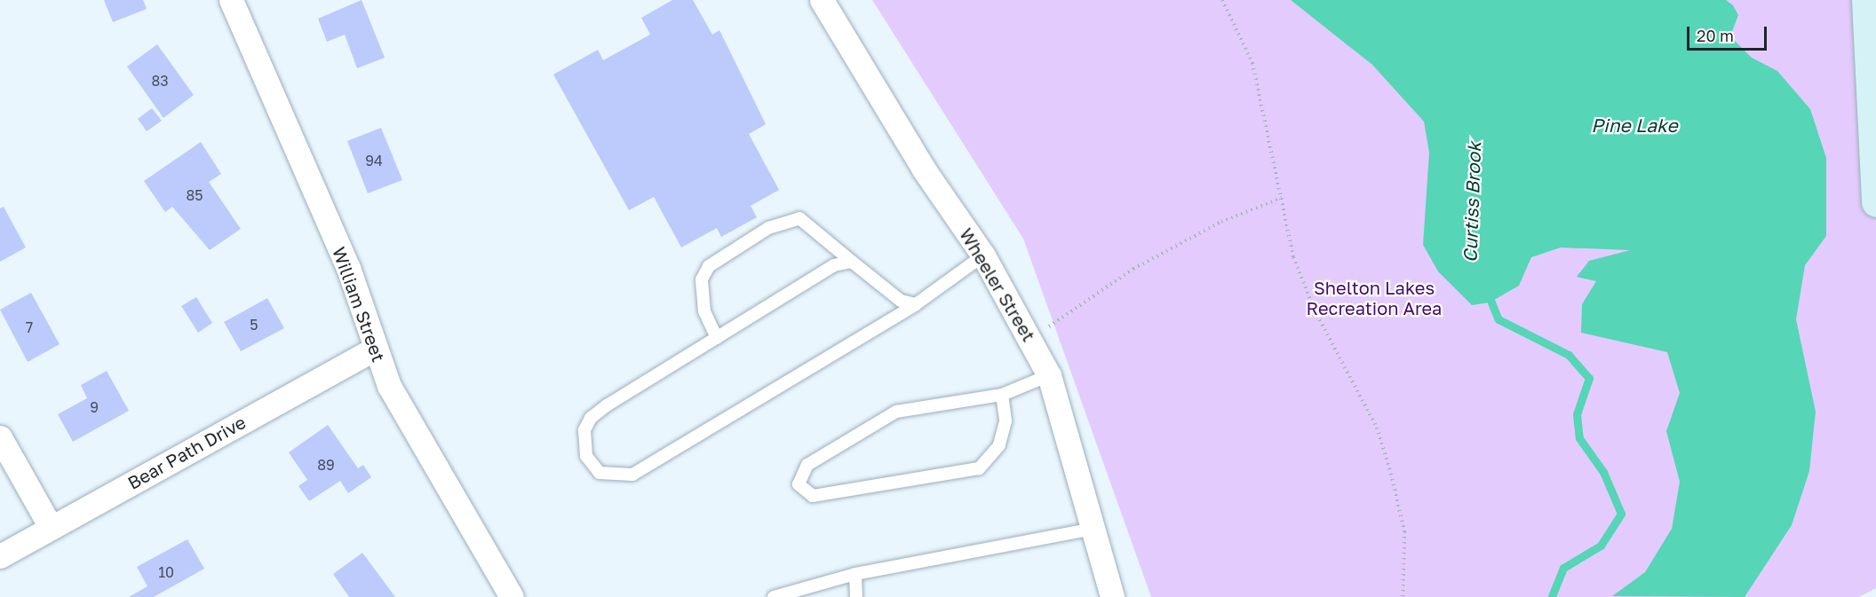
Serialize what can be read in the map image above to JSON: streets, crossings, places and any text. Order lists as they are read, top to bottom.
{
  "streets": {
    "street": ["Wheeler Street", "William Street", "Bear Path Drive"]
  },
  "crossings": [
    ["William Street", "Bear Path Drive"]
  ],
  "water": ["Pine Lake", "Curtiss Brook"],
  "parks": ["Shelton Lakes Recreation Area"],
  "house_numbers": [
    "83",
    "94",
    "85",
    "5",
    "7",
    "9",
    "89",
    "10"
  ],
  "scale_bar": "20 m"
}
